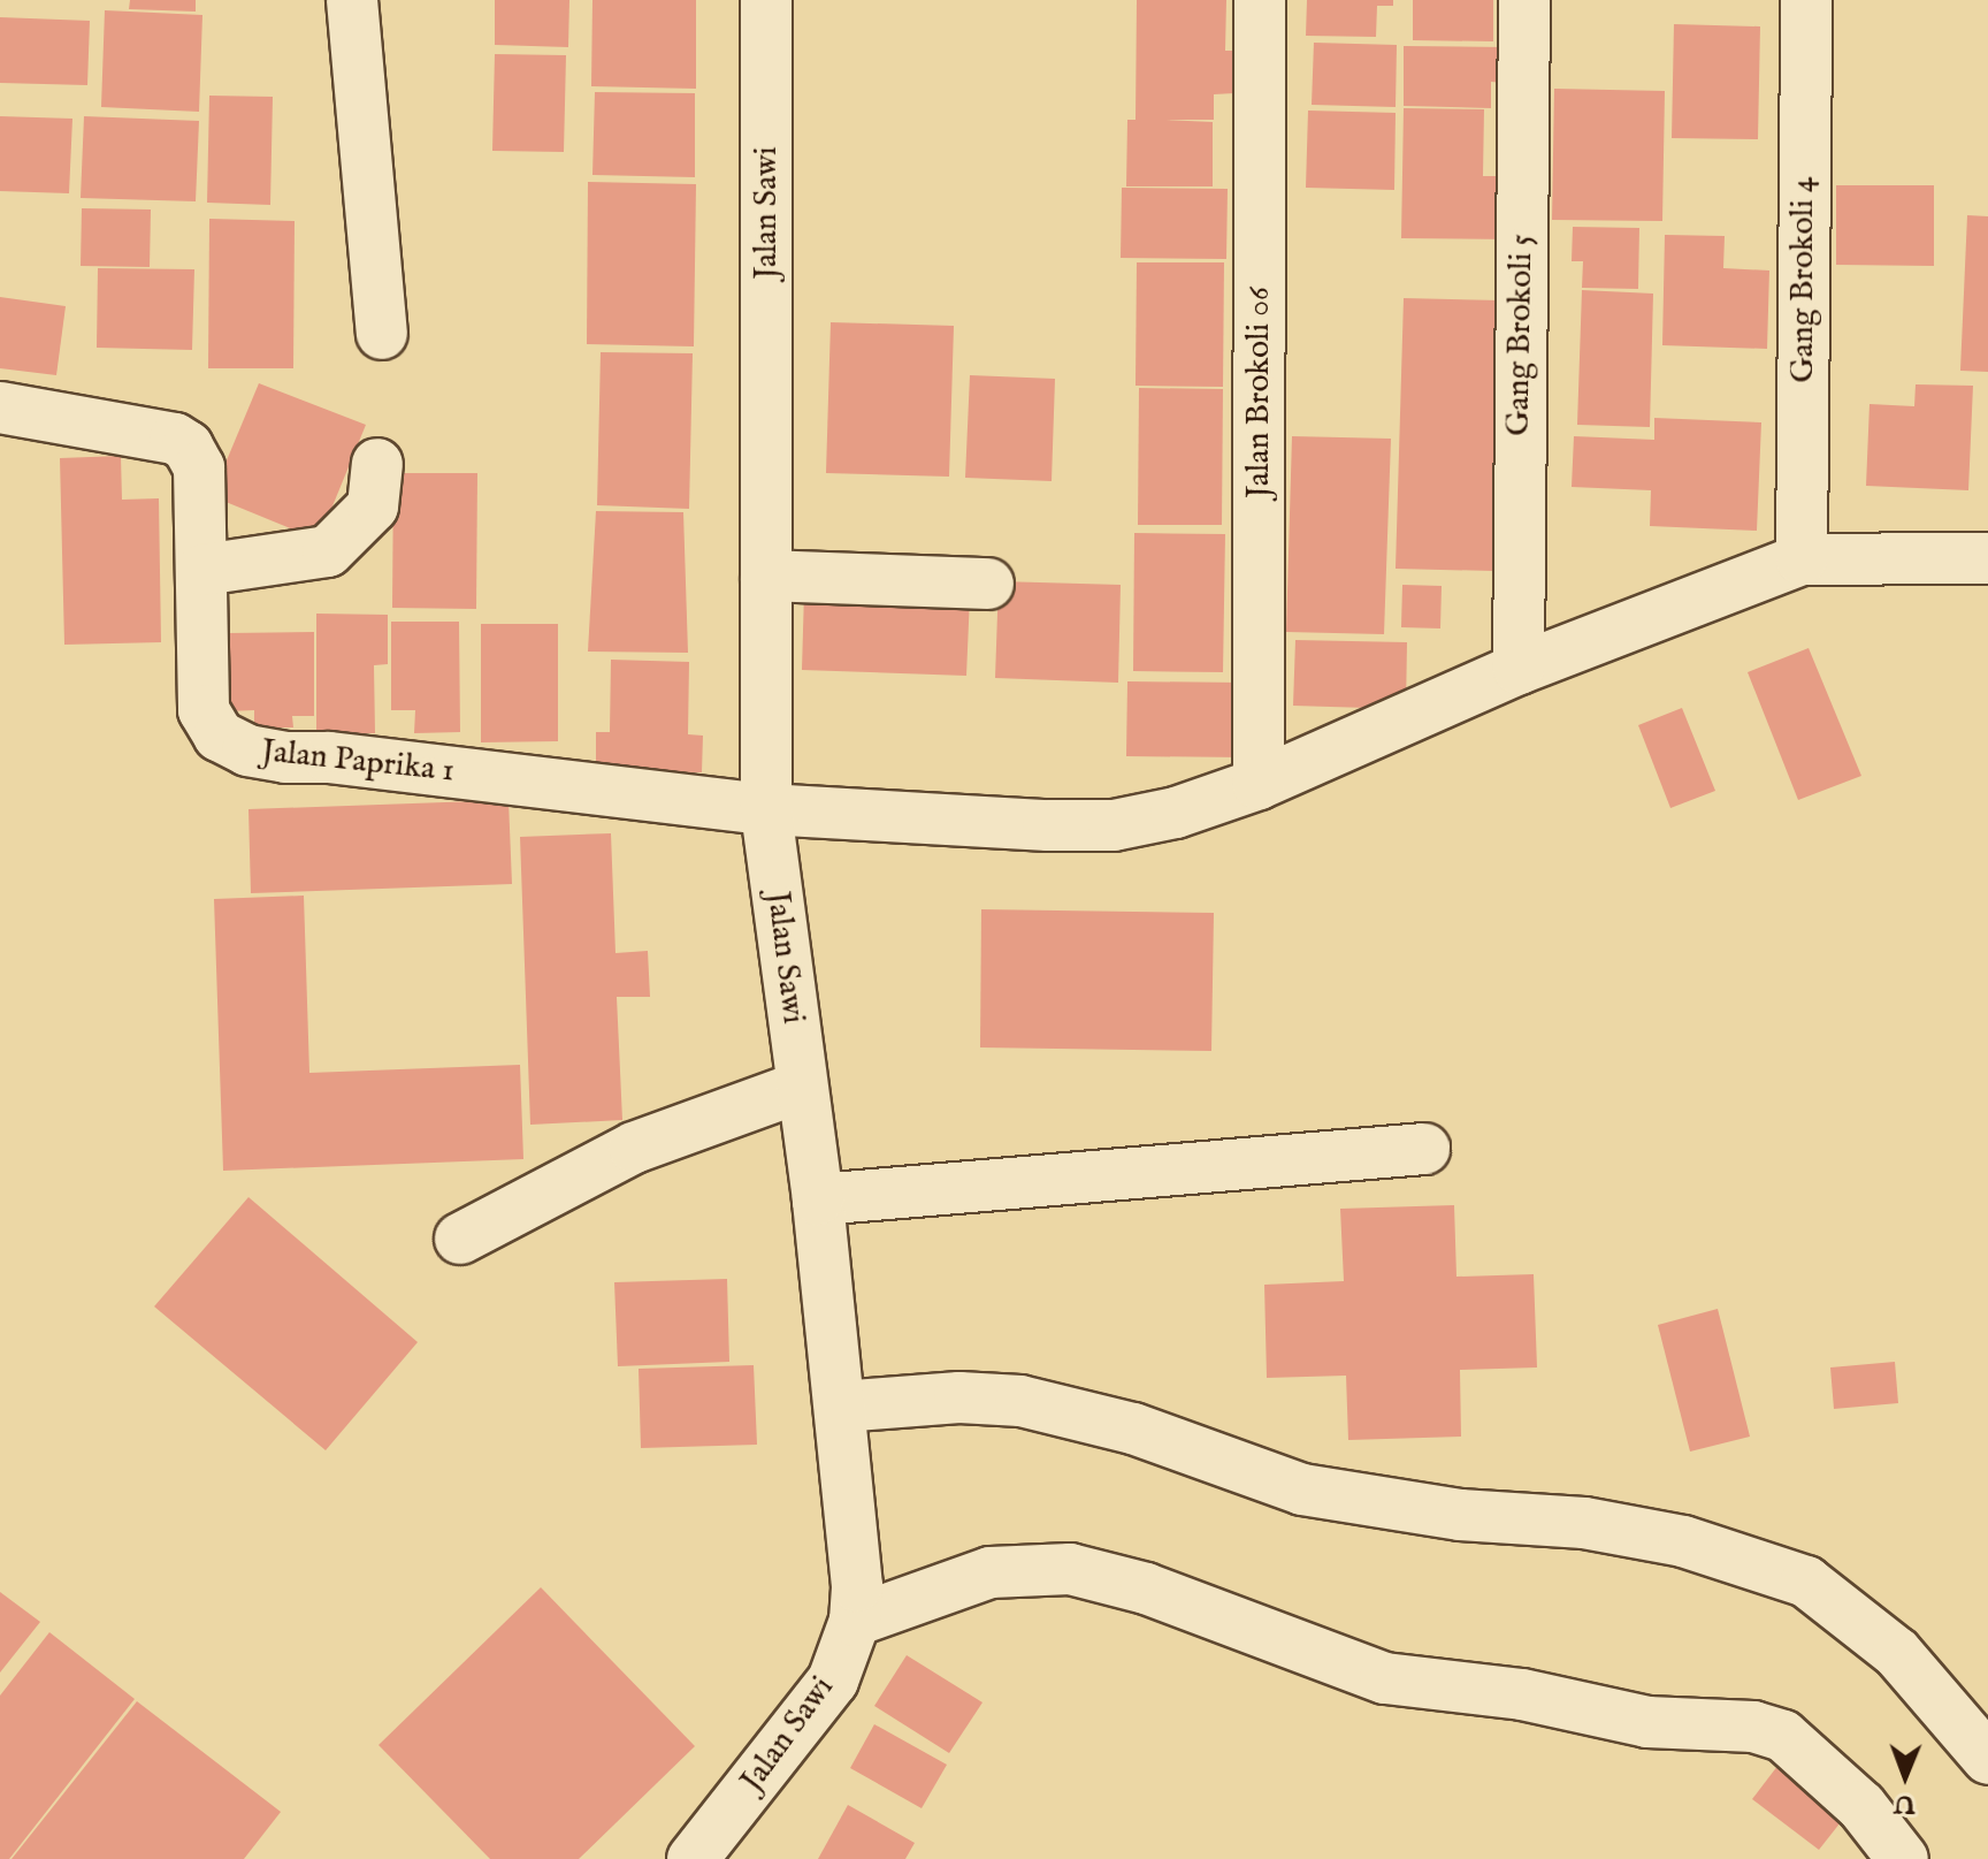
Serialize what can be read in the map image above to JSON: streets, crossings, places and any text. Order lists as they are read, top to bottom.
{
  "streets": {
    "street": [
      "Jalan Sawi",
      "Gang Brokoli 4",
      "Gang Brokoli 5",
      "Jalan Brokoli 06",
      "Jalan Paprika 1"
    ]
  },
  "crossings": [
    ["Jalan Sawi", "Jalan Paprika 1"],
    ["Gang Brokoli 4", "Jalan Paprika 1"],
    ["Gang Brokoli 5", "Jalan Paprika 1"],
    ["Jalan Brokoli 06", "Jalan Paprika 1"]
  ],
  "north": "bottom"
}
